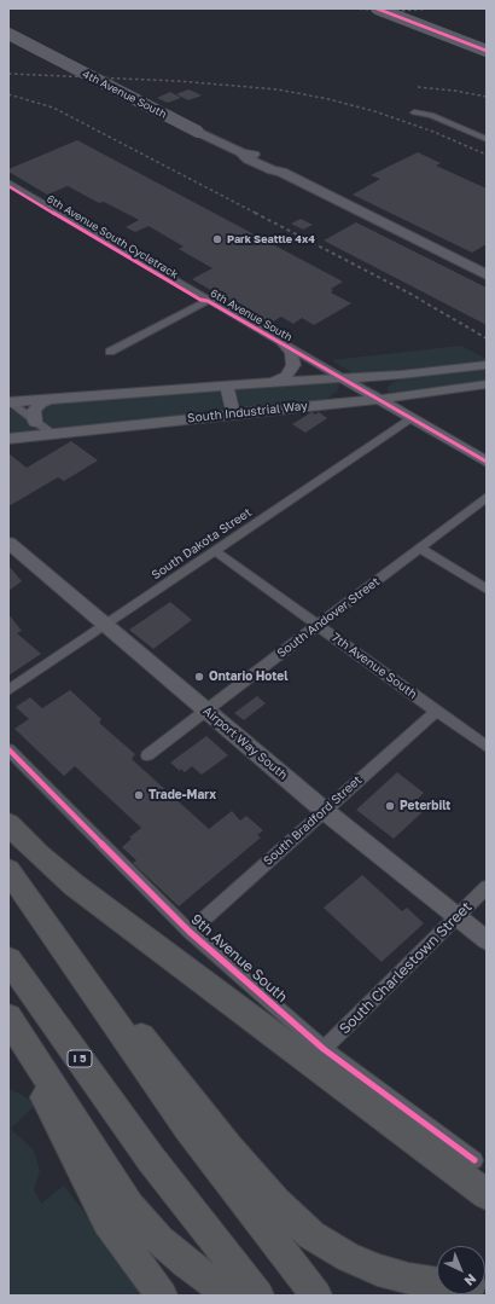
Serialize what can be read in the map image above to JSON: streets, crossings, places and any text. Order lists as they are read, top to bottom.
{
  "streets": {
    "highway": ["I 5"],
    "main road": ["4th Avenue South"],
    "street": [
      "6th Avenue South",
      "South Industrial Way",
      "South Dakota Street",
      "South Andover Street",
      "7th Avenue South",
      "Airport Way South",
      "South Bradford Street",
      "9th Avenue South",
      "South Charlestown Street"
    ],
    "cycle path": ["6th Avenue South Cycletrack"]
  },
  "crossings": [
    ["6th Avenue South", "South Industrial Way"],
    ["6th Avenue South", "South Dakota Street"],
    ["South Dakota Street", "7th Avenue South"],
    ["South Dakota Street", "Airport Way South"],
    ["South Andover Street", "7th Avenue South"],
    ["South Andover Street", "Airport Way South"],
    ["7th Avenue South", "South Bradford Street"],
    ["Airport Way South", "South Bradford Street"],
    ["Airport Way South", "South Charlestown Street"],
    ["South Bradford Street", "9th Avenue South"],
    ["9th Avenue South", "South Charlestown Street"]
  ],
  "places": [
    "Park Seattle 4x4",
    "Ontario Hotel",
    "Trade-Marx",
    "Peterbilt"
  ],
  "north": "bottom right"
}
